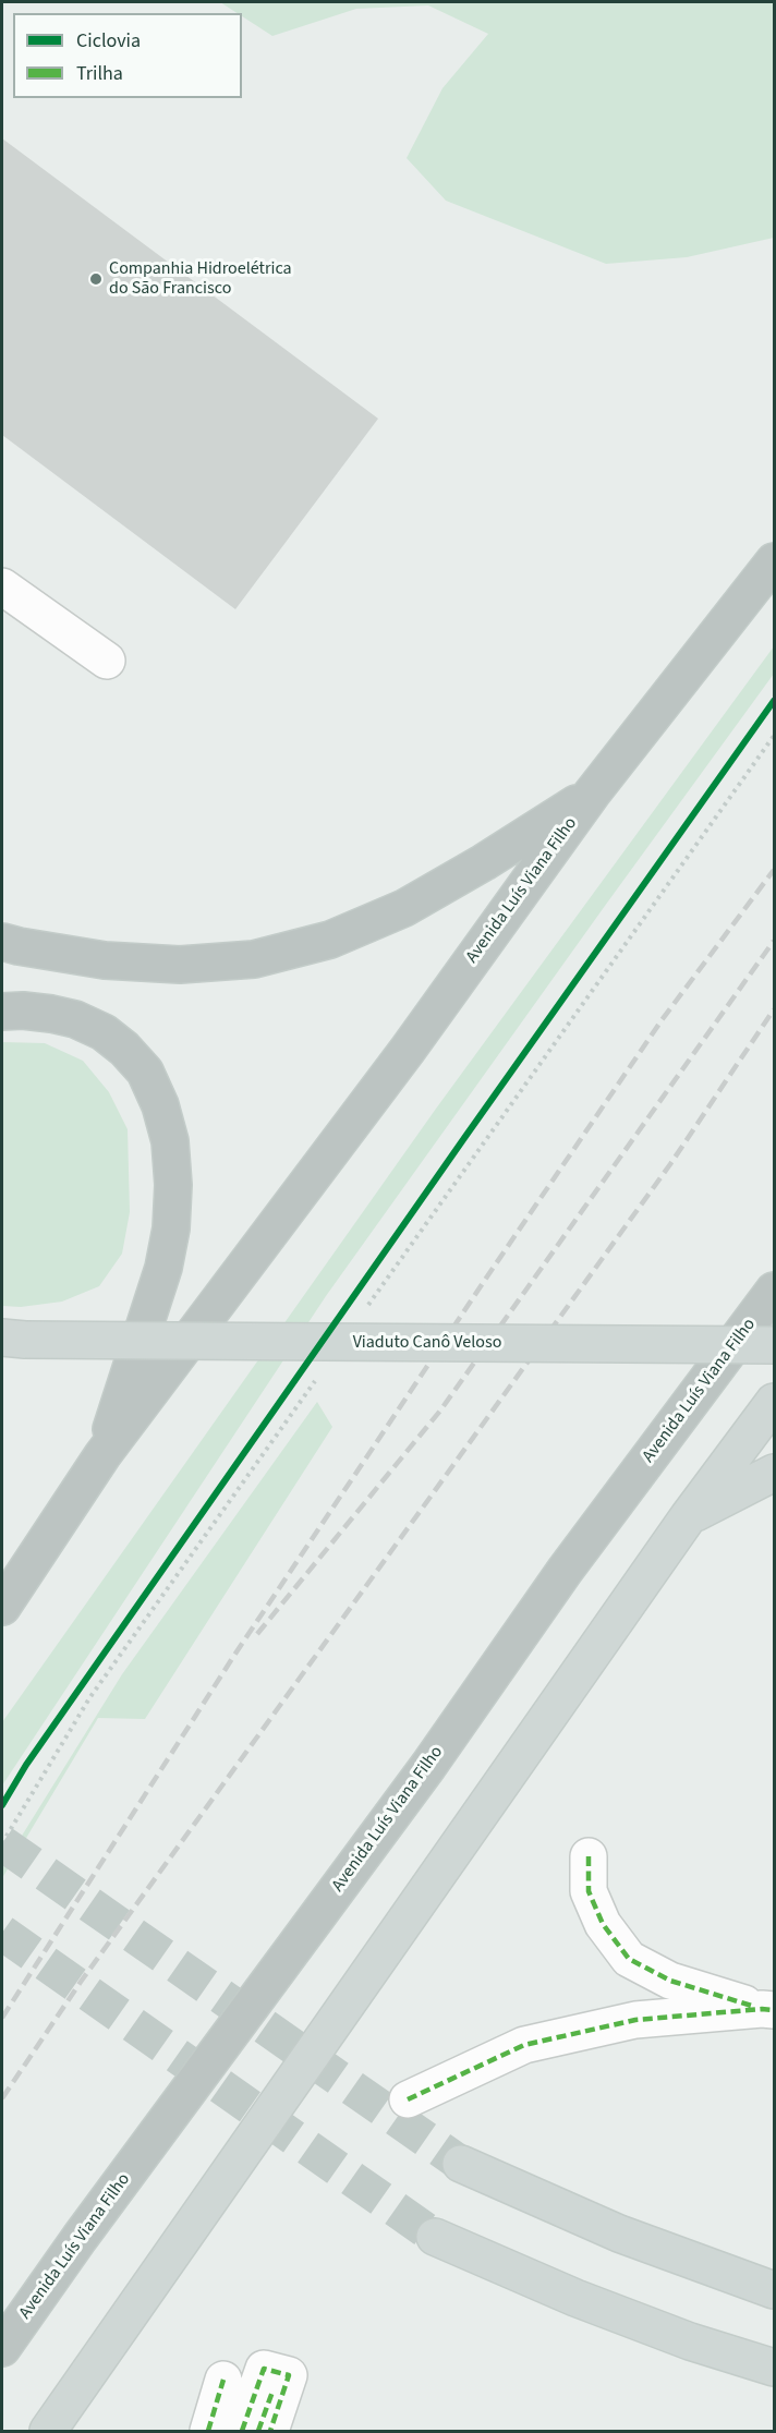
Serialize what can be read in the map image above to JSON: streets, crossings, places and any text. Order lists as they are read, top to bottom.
{
  "streets": {
    "highway": ["Avenida Luís Viana Filho"],
    "main road": ["Viaduto Canô Veloso"]
  },
  "places": ["Companhia Hidroelétrica do São Francisco"],
  "legend": ["Ciclovia", "Trilha"]
}
